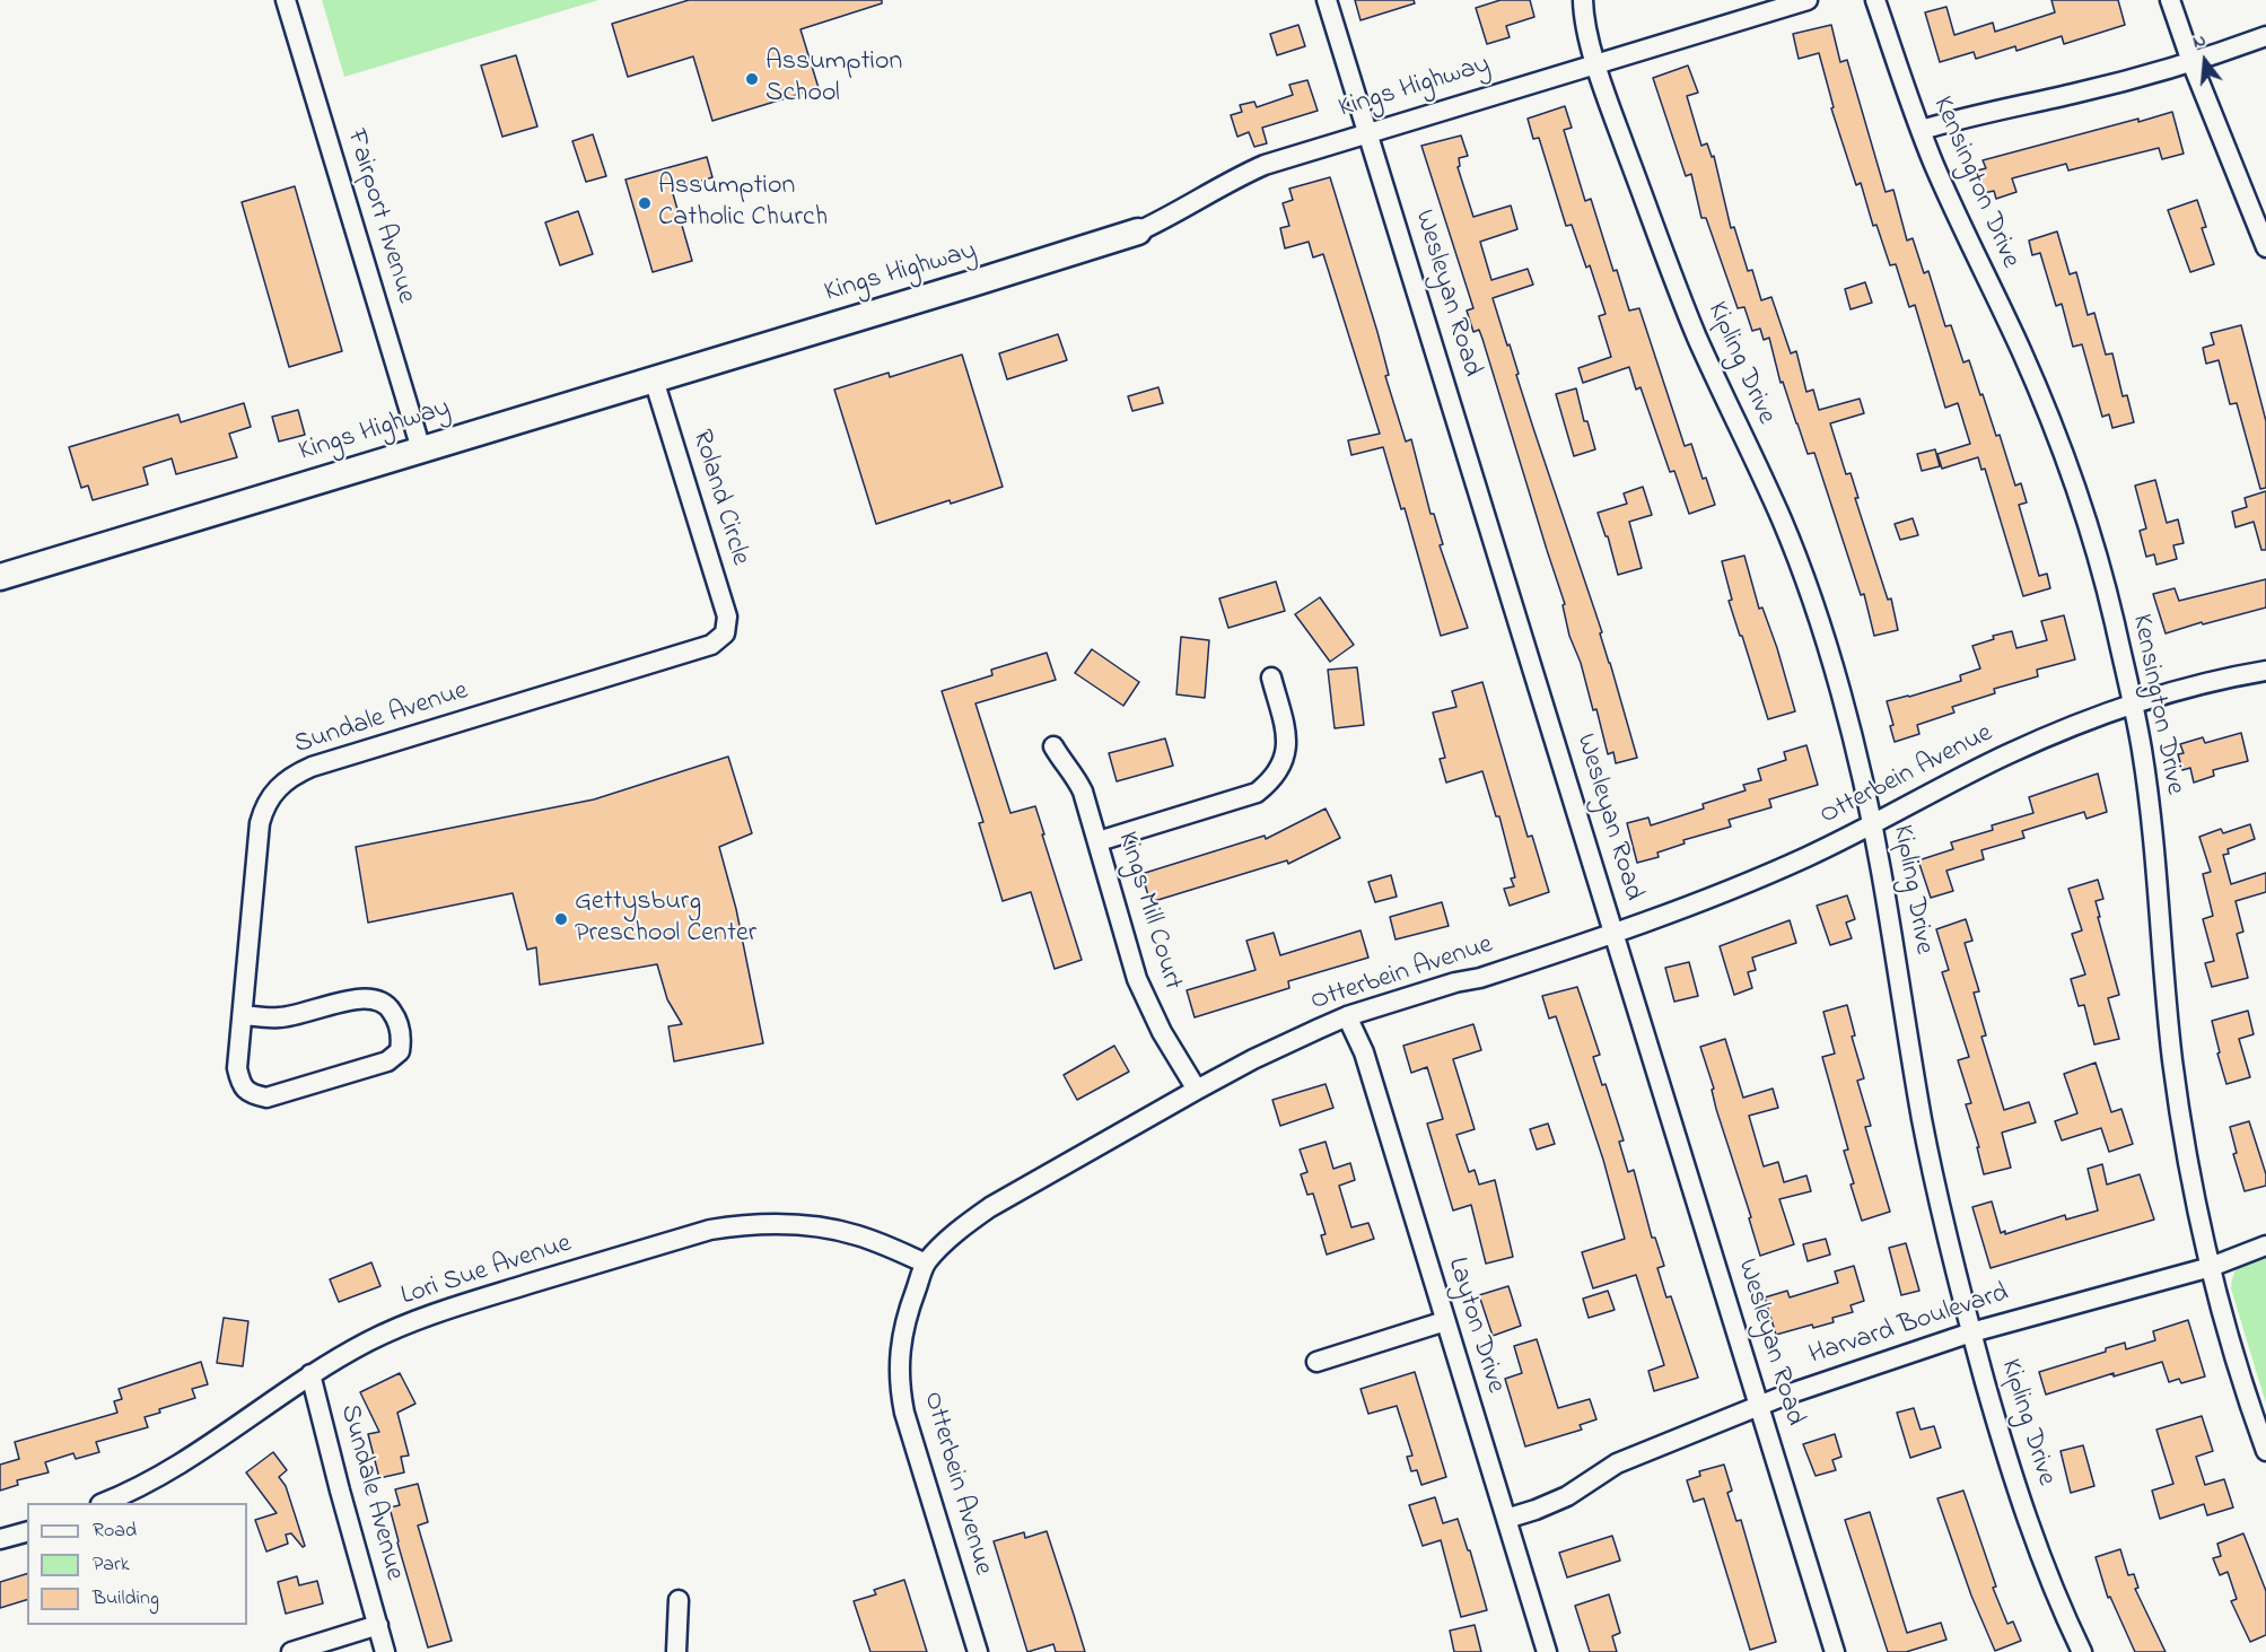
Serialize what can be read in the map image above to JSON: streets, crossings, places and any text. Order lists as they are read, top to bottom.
{
  "streets": {
    "street": [
      "Kings Highway",
      "Kensington Drive",
      "Fairport Avenue",
      "Wesleyan Road",
      "Kipling Drive",
      "Roland Circle",
      "Sundale Avenue",
      "Otterbein Avenue",
      "Kings Mill Court",
      "Lori Sue Avenue",
      "Layton Drive",
      "Harvard Boulevard"
    ]
  },
  "crossings": [
    ["Kings Highway", "Fairport Avenue"],
    ["Kings Highway", "Wesleyan Road"],
    ["Kings Highway", "Kipling Drive"],
    ["Kings Highway", "Roland Circle"],
    ["Kensington Drive", "Otterbein Avenue"],
    ["Kensington Drive", "Harvard Boulevard"],
    ["Wesleyan Road", "Otterbein Avenue"],
    ["Wesleyan Road", "Harvard Boulevard"],
    ["Kipling Drive", "Otterbein Avenue"],
    ["Kipling Drive", "Harvard Boulevard"],
    ["Roland Circle", "Sundale Avenue"],
    ["Sundale Avenue", "Lori Sue Avenue"],
    ["Otterbein Avenue", "Kings Mill Court"],
    ["Otterbein Avenue", "Lori Sue Avenue"],
    ["Otterbein Avenue", "Layton Drive"],
    ["Layton Drive", "Harvard Boulevard"]
  ],
  "places": ["Assumption School", "Assumption Catholic Church", "Gettysburg Preschool Center"],
  "legend": ["Road", "Park", "Building"],
  "north": "top"
}
